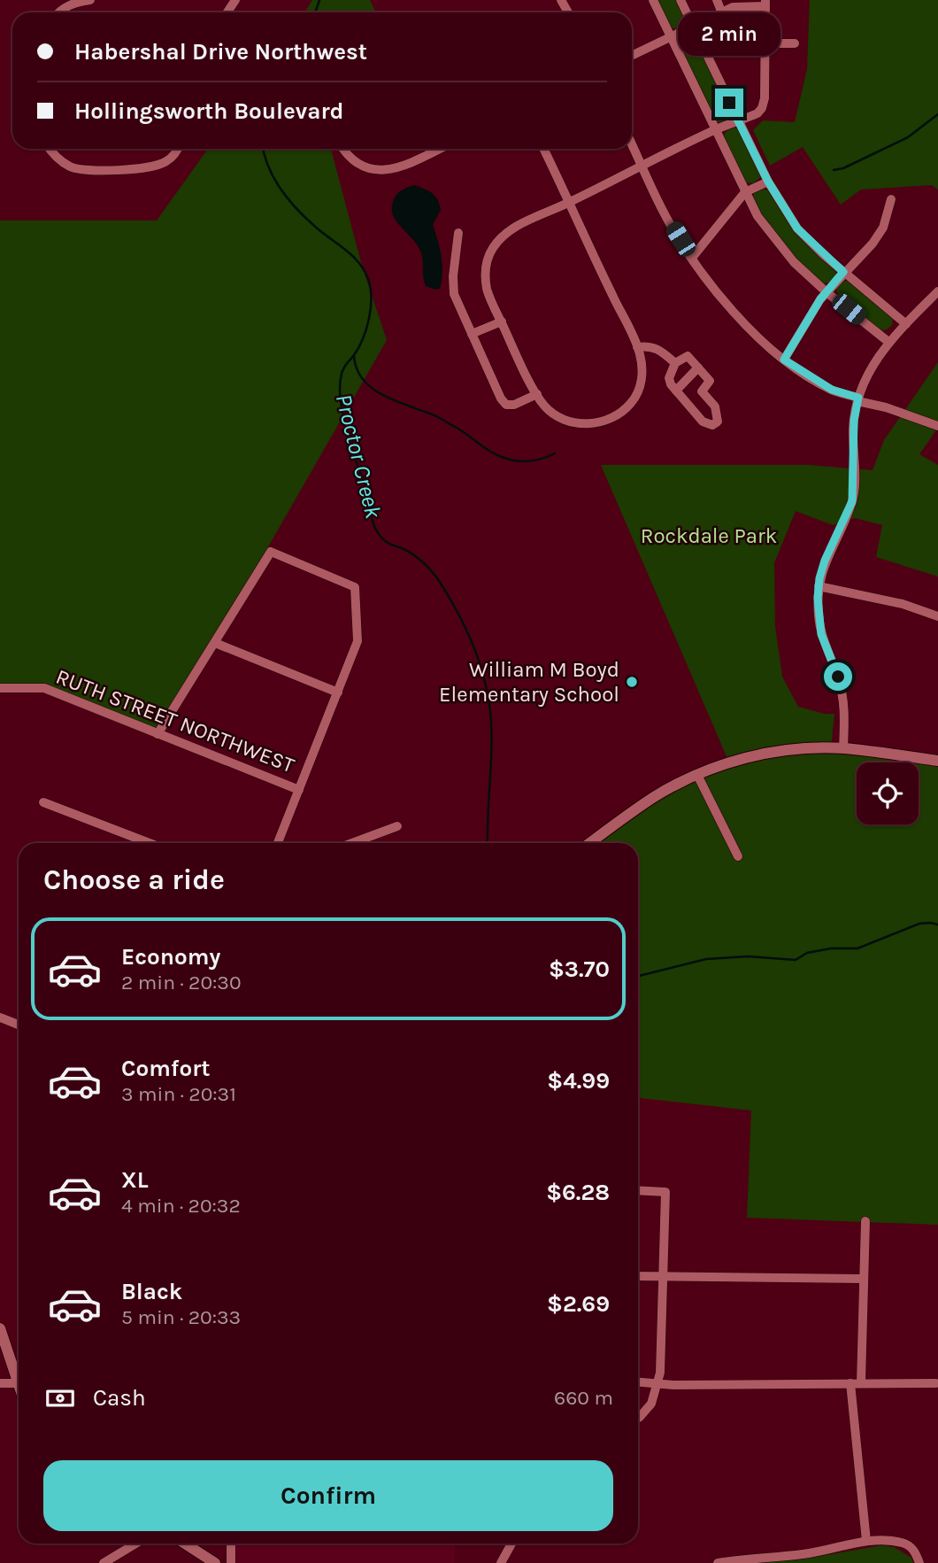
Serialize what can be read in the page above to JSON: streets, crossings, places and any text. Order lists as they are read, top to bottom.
{
  "streets": {
    "street": ["RUTH STREET NORTHWEST"]
  },
  "water": ["Proctor Creek"],
  "parks": ["Rockdale Park"],
  "places": ["William M Boyd Elementary School"],
  "page": {
    "bubble": "2 min",
    "banner": ["Habershal Drive Northwest", "Hollingsworth Boulevard"],
    "heading": "Choose a ride",
    "list": [
      {
        "name": "Economy",
        "note": "2 min · 20:30",
        "value": "$3.70"
      },
      {
        "name": "Comfort",
        "note": "3 min · 20:31",
        "value": "$4.99"
      },
      {
        "name": "XL",
        "note": "4 min · 20:32",
        "value": "$6.28"
      },
      {
        "name": "Black",
        "note": "5 min · 20:33",
        "value": "$2.69"
      }
    ],
    "pay": ["Cash", "660 m"],
    "buttons": "Confirm"
  }
}
